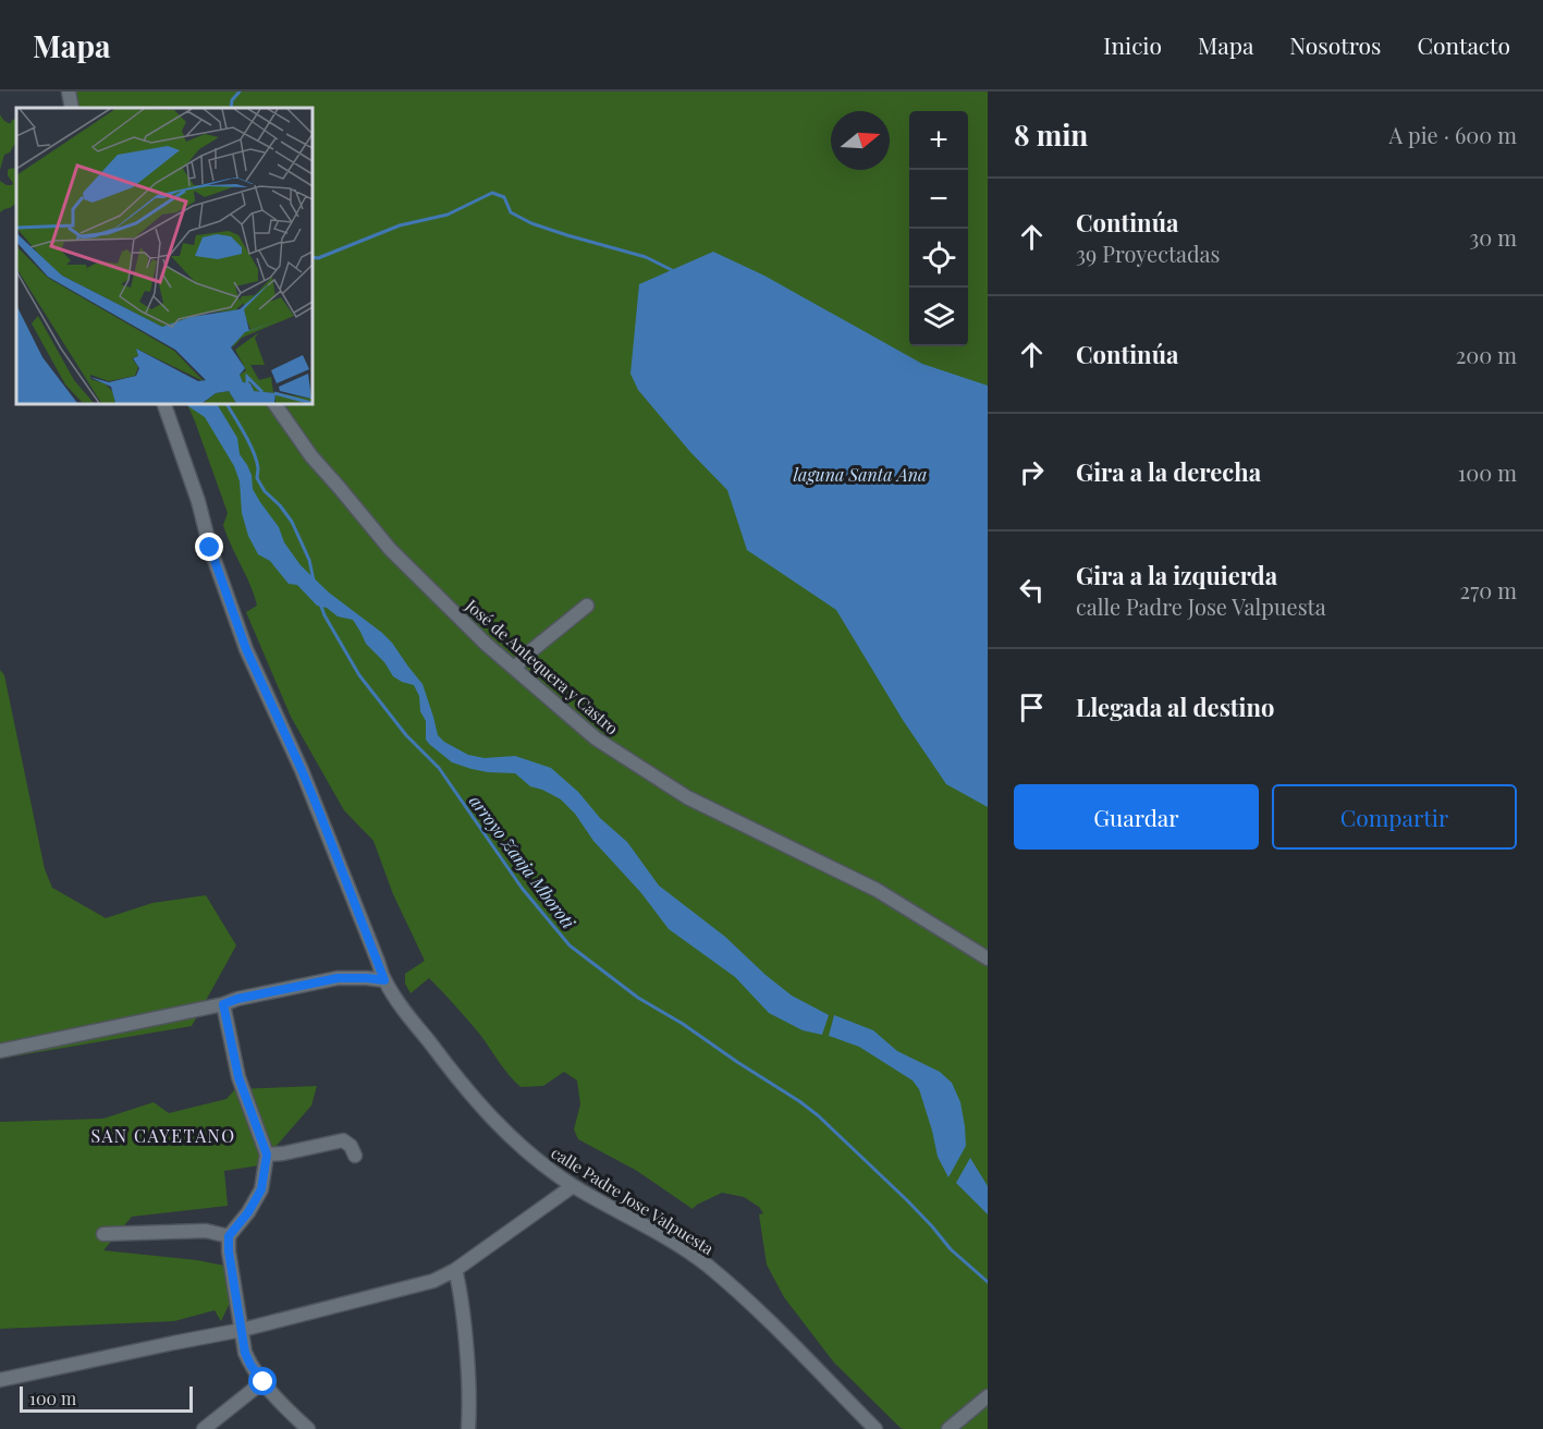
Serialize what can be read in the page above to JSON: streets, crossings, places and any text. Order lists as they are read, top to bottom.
{
  "streets": {
    "street": ["José de Antequera y Castro", "calle Padre Jose Valpuesta"]
  },
  "districts": ["SAN CAYETANO"],
  "water": ["laguna Santa Ana", "arroyo Zanja Mboroti"],
  "scale_bar": "100 m",
  "north": "right",
  "page": {
    "header": "Mapa",
    "nav": [
      "Inicio",
      "Mapa",
      "Nosotros",
      "Contacto"
    ],
    "heading": ["8 min", "A pie · 600 m"],
    "map_buttons": ["+", "−"],
    "list": [
      ["Continúa", "39 Proyectadas", "30 m"],
      ["Continúa", "200 m"],
      ["Gira a la derecha", "100 m"],
      ["Gira a la izquierda", "calle Padre Jose Valpuesta", "270 m"],
      "Llegada al destino"
    ],
    "buttons": ["Guardar", "Compartir"],
    "scale": "100 m"
  }
}
